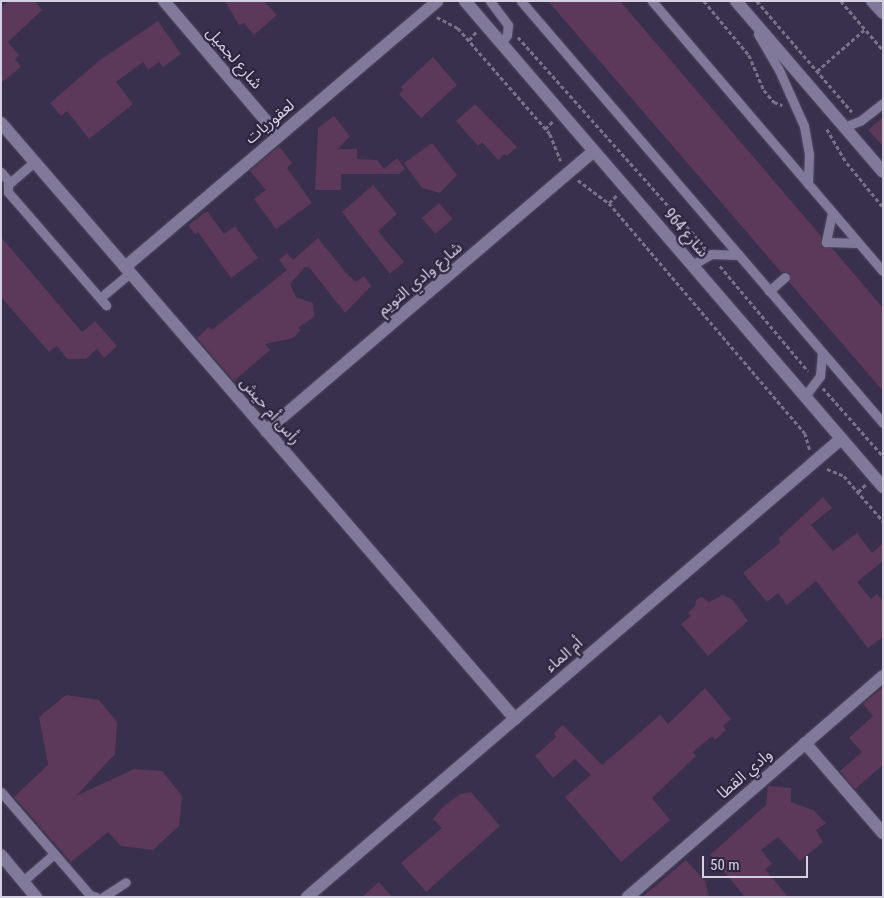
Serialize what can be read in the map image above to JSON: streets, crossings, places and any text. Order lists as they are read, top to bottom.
{
  "streets": {
    "street": [
      "شارع لجميل",
      "لعقوريات",
      "شارع 964",
      "شارع وادي التويم",
      "رأس أم حيش",
      "أم الماء",
      "وادي القطا"
    ]
  },
  "crossings": [
    ["شارع لجميل", "لعقوريات"],
    ["لعقوريات", "رأس أم حيش"],
    ["شارع 964", "شارع وادي التويم"],
    ["شارع 964", "أم الماء"],
    ["شارع وادي التويم", "رأس أم حيش"],
    ["رأس أم حيش", "أم الماء"]
  ],
  "scale_bar": "50 m"
}
